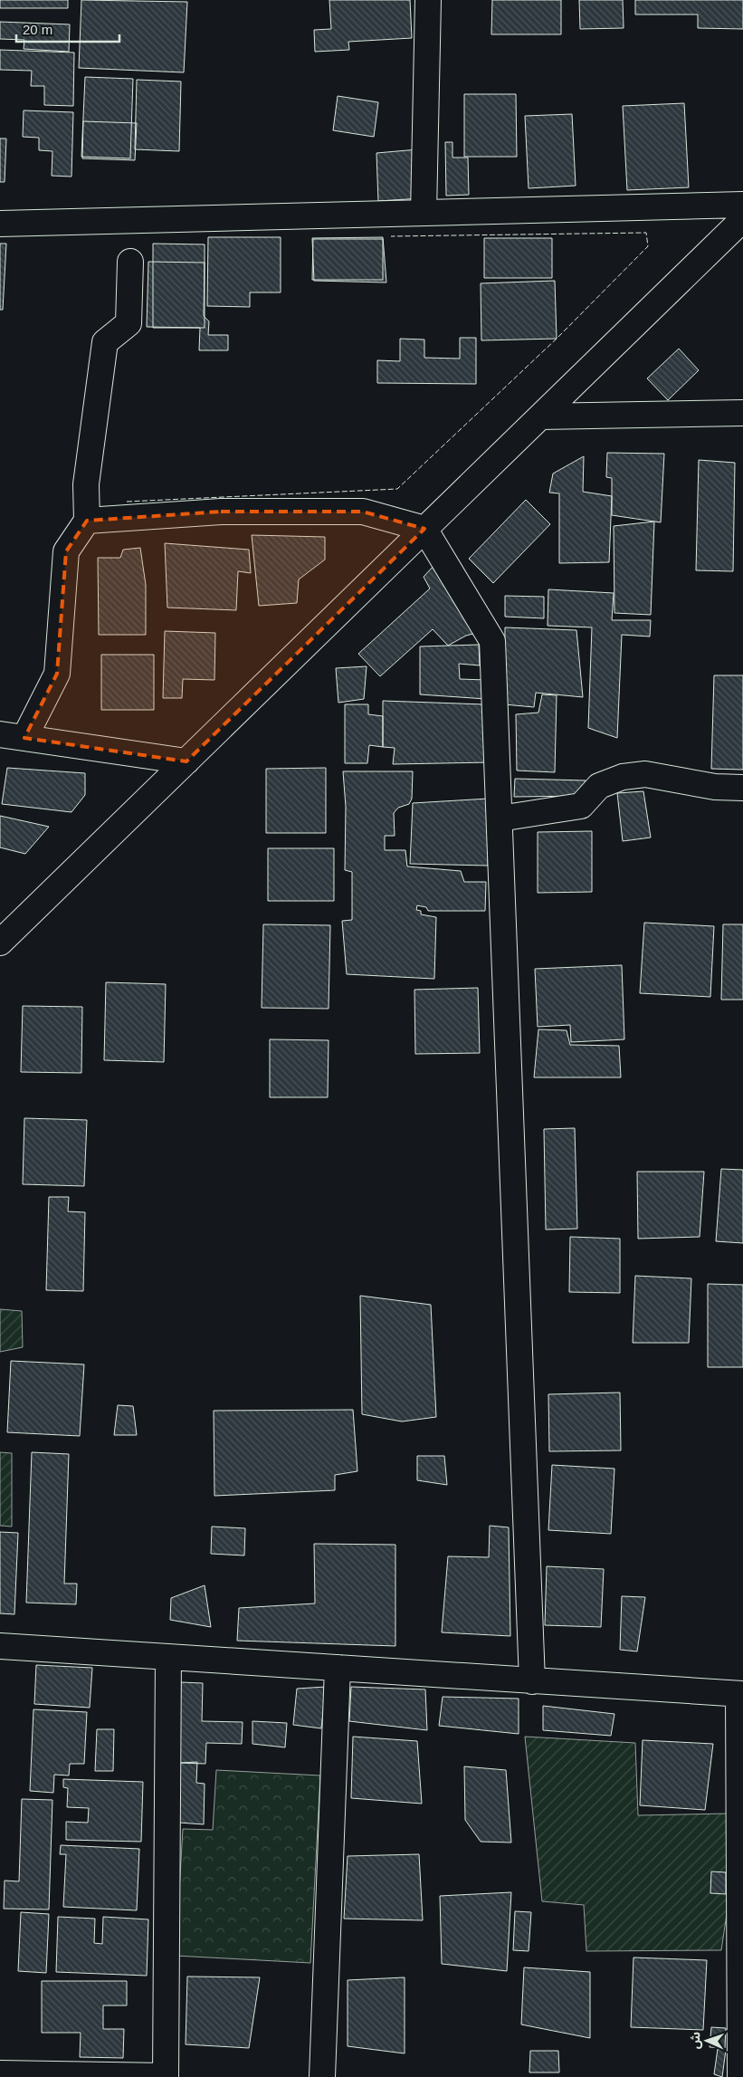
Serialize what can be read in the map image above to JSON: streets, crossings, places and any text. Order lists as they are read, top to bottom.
{
  "scale_bar": "20 m",
  "north": "left"
}
